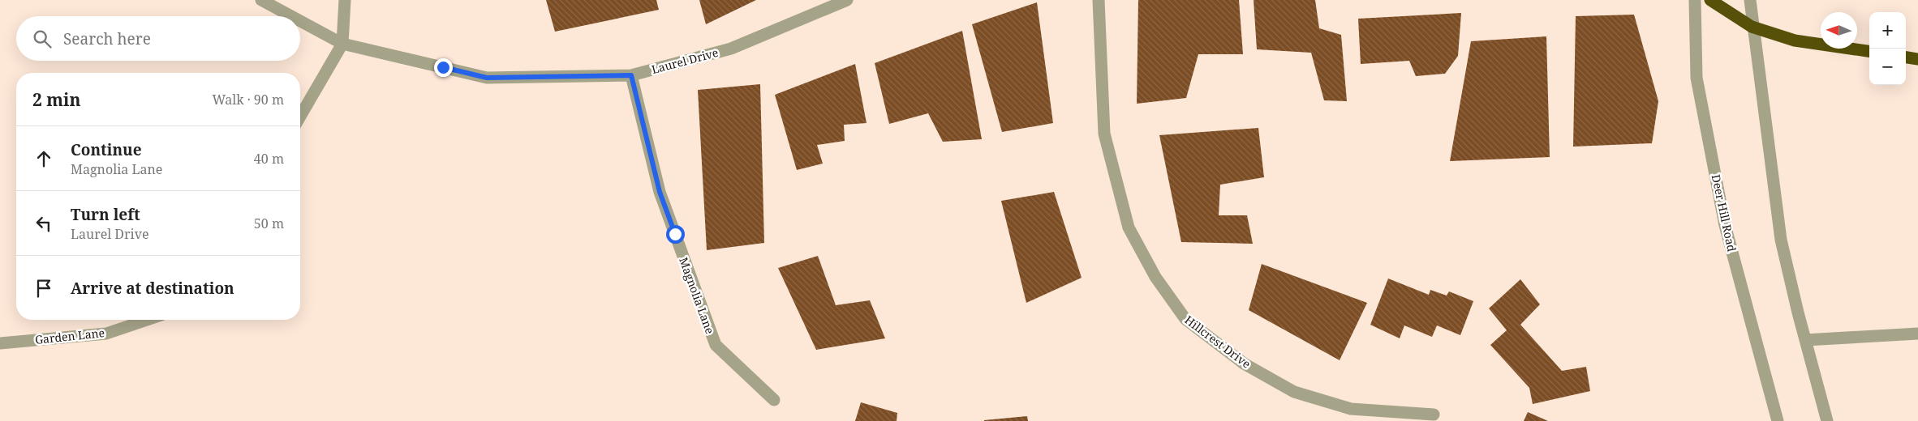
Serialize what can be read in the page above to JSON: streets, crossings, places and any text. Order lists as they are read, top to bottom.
{
  "streets": {
    "street": [
      "Laurel Drive",
      "Deer Hill Road",
      "Magnolia Lane",
      "Garden Lane",
      "Hillcrest Drive"
    ]
  },
  "crossings": [
    ["Laurel Drive", "Magnolia Lane"]
  ],
  "north": "left",
  "page": {
    "map_buttons": ["+", "−"],
    "search": "Search here",
    "heading": ["2 min", "Walk · 90 m"],
    "list": [
      ["Continue", "Magnolia Lane", "40 m"],
      ["Turn left", "Laurel Drive", "50 m"],
      "Arrive at destination"
    ]
  }
}
